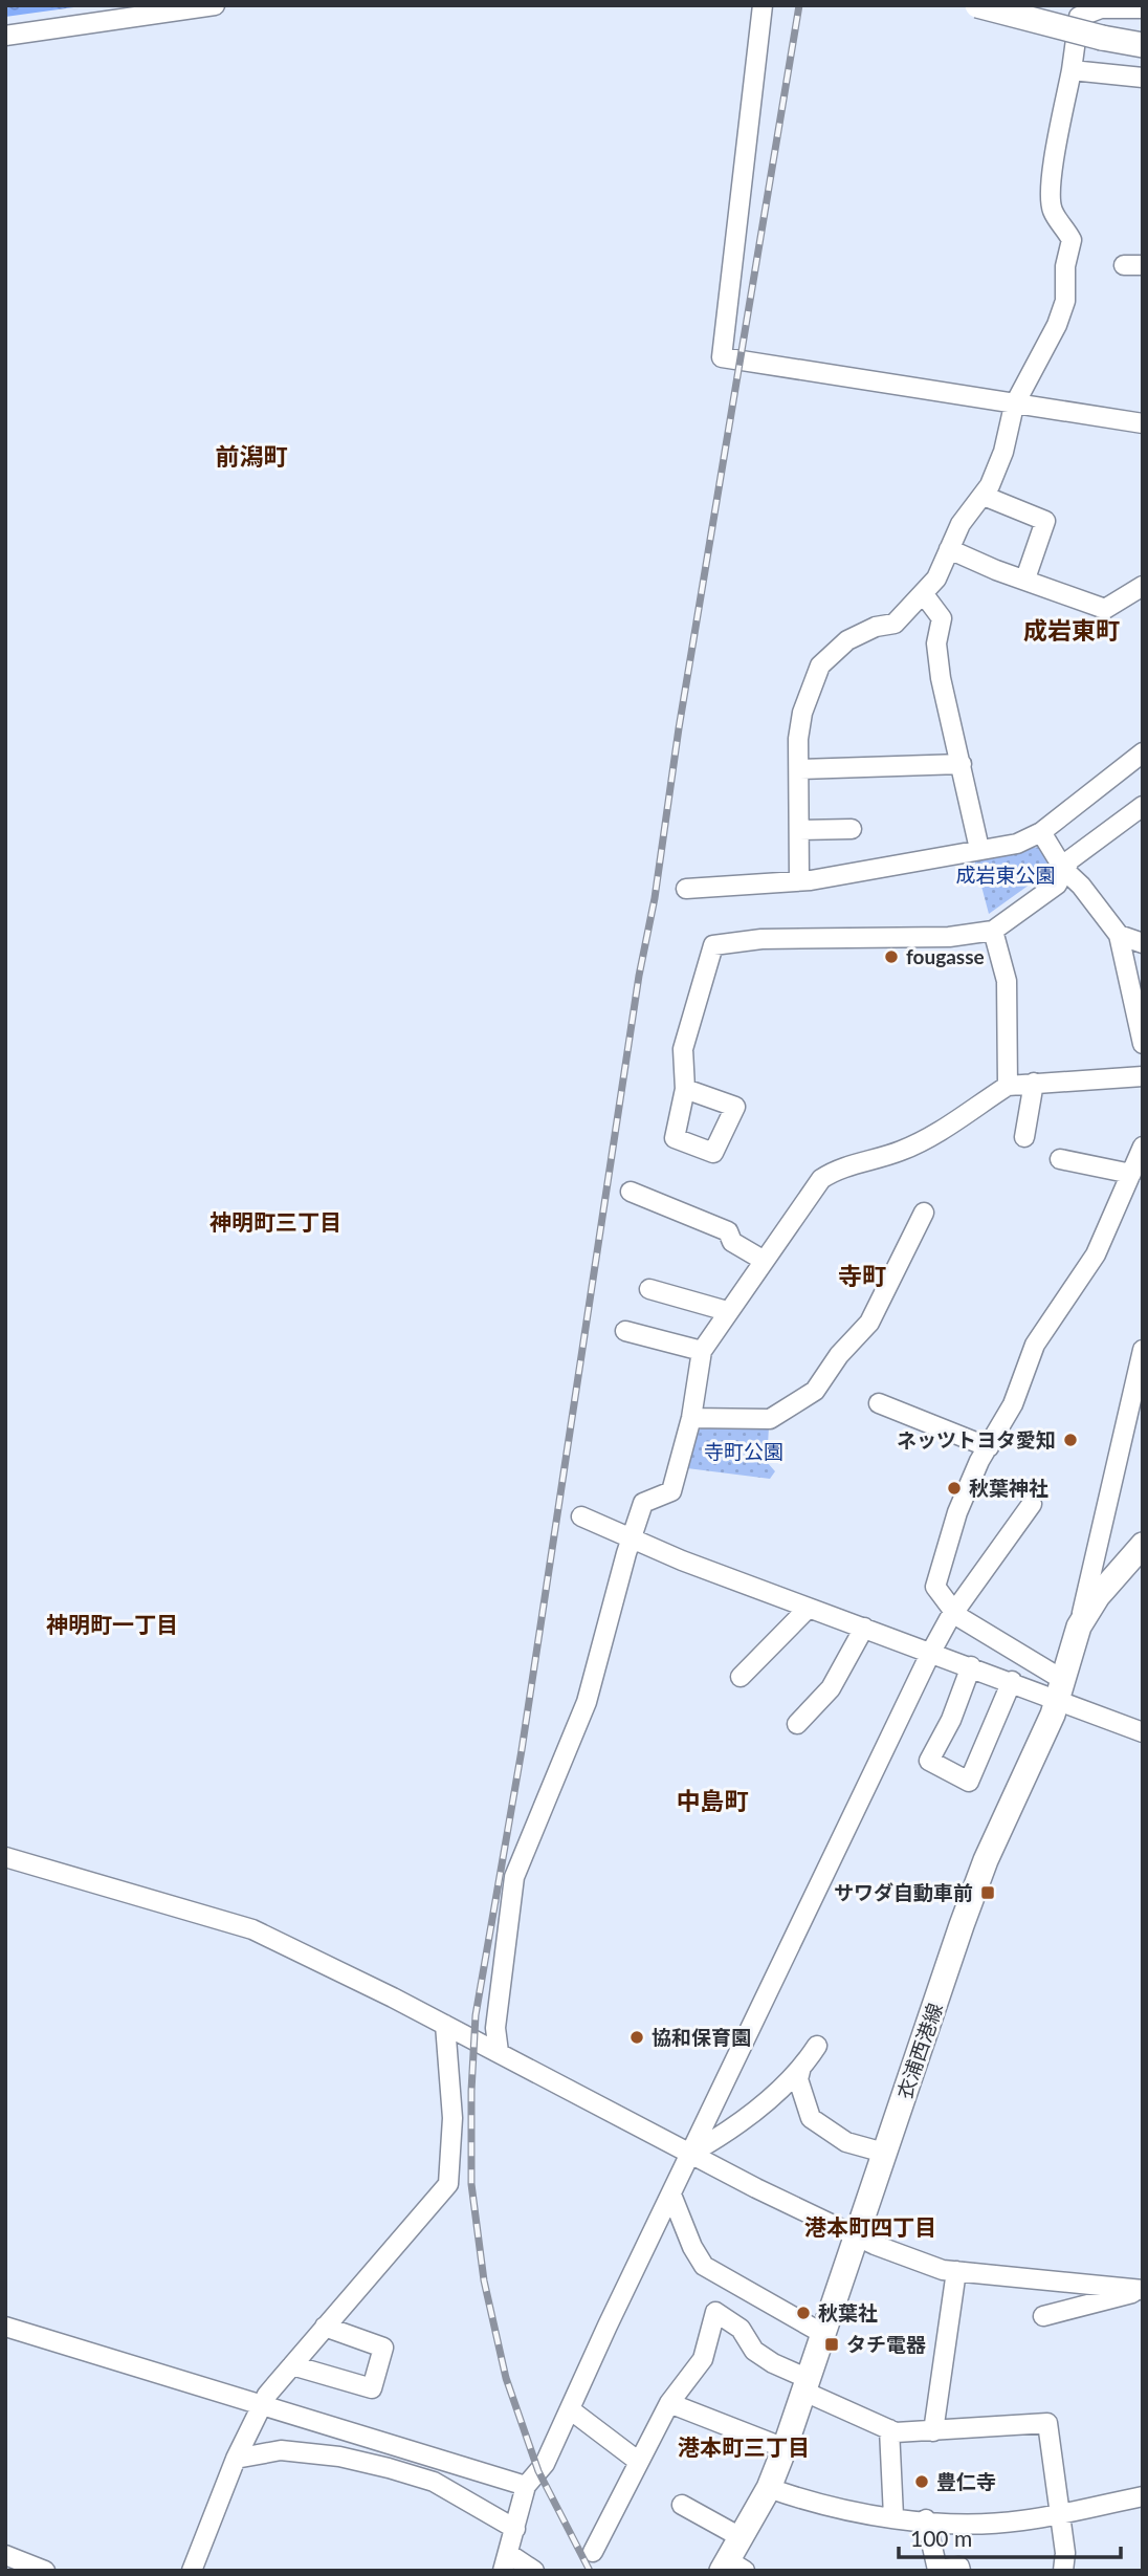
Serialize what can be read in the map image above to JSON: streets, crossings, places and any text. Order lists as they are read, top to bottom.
{
  "streets": {
    "main road": ["衣浦西港線"]
  },
  "districts": [
    "前潟町",
    "成岩東町",
    "神明町三丁目",
    "寺町",
    "神明町一丁目",
    "中島町",
    "港本町四丁目",
    "港本町三丁目"
  ],
  "parks": ["成岩東公園", "寺町公園"],
  "places": {
    "other": [
      "fougasse",
      "ネッツトヨタ愛知",
      "秋葉神社",
      "協和保育園",
      "秋葉社",
      "豊仁寺"
    ],
    "transit": ["サワダ自動車前", "タチ電器"]
  },
  "scale_bar": "100 m"
}
